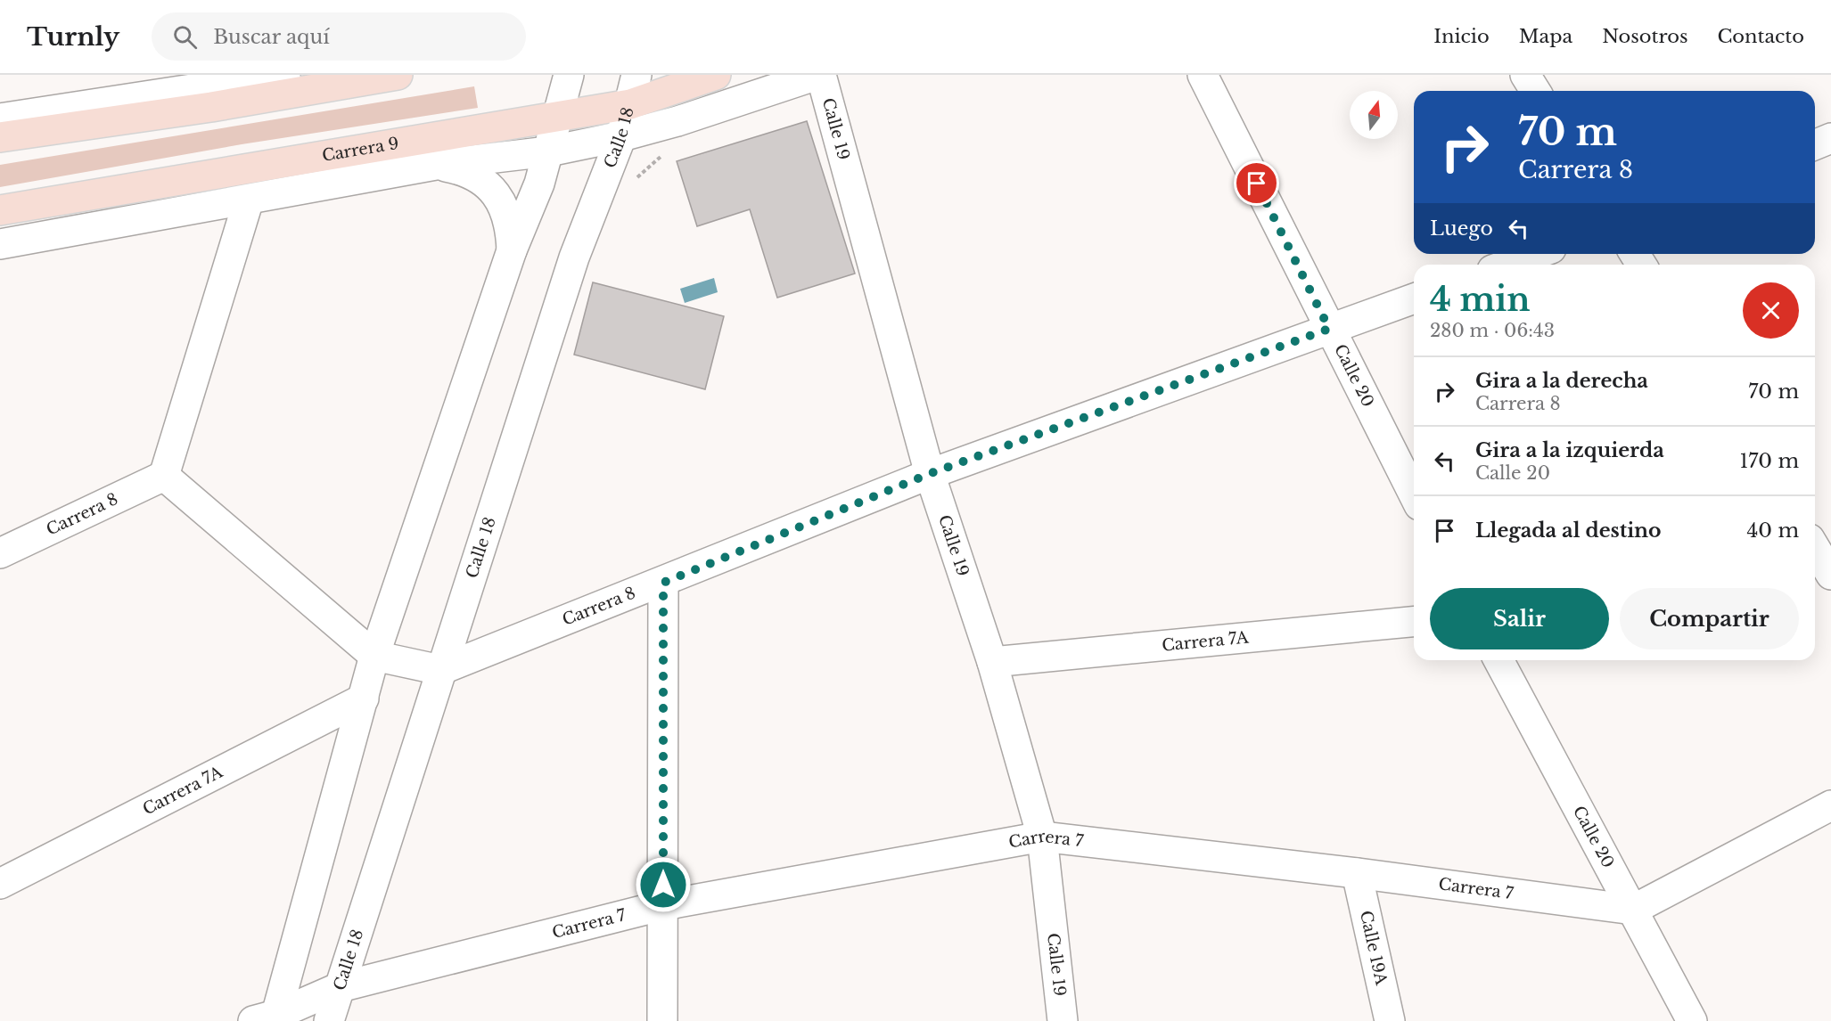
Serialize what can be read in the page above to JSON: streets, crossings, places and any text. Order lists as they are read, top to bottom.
{
  "streets": {
    "main road": ["Carrera 9"],
    "street": [
      "Calle 19",
      "Calle 18",
      "Calle 20",
      "Carrera 8",
      "Carrera 7A",
      "Carrera 7",
      "Calle 19A"
    ]
  },
  "crossings": [
    ["Calle 19", "Carrera 8"],
    ["Calle 19", "Carrera 7A"],
    ["Calle 19", "Carrera 7"],
    ["Calle 18", "Carrera 9"],
    ["Calle 18", "Carrera 8"],
    ["Calle 18", "Carrera 7"],
    ["Calle 20", "Carrera 8"],
    ["Calle 20", "Carrera 7"],
    ["Carrera 7", "Calle 19A"]
  ],
  "north": "top",
  "page": {
    "header": "Turnly",
    "search": "Buscar aquí",
    "nav": [
      "Inicio",
      "Mapa",
      "Nosotros",
      "Contacto"
    ],
    "turn": ["70 m", "Carrera 8"],
    "then": "Luego",
    "heading": ["4 min", "280 m · 06:43"],
    "list": [
      {
        "name": "Gira a la derecha",
        "note": "Carrera 8",
        "value": "70 m"
      },
      {
        "name": "Gira a la izquierda",
        "note": "Calle 20",
        "value": "170 m"
      },
      {
        "name": "Llegada al destino",
        "value": "40 m"
      }
    ],
    "buttons": ["Salir", "Compartir"]
  }
}
